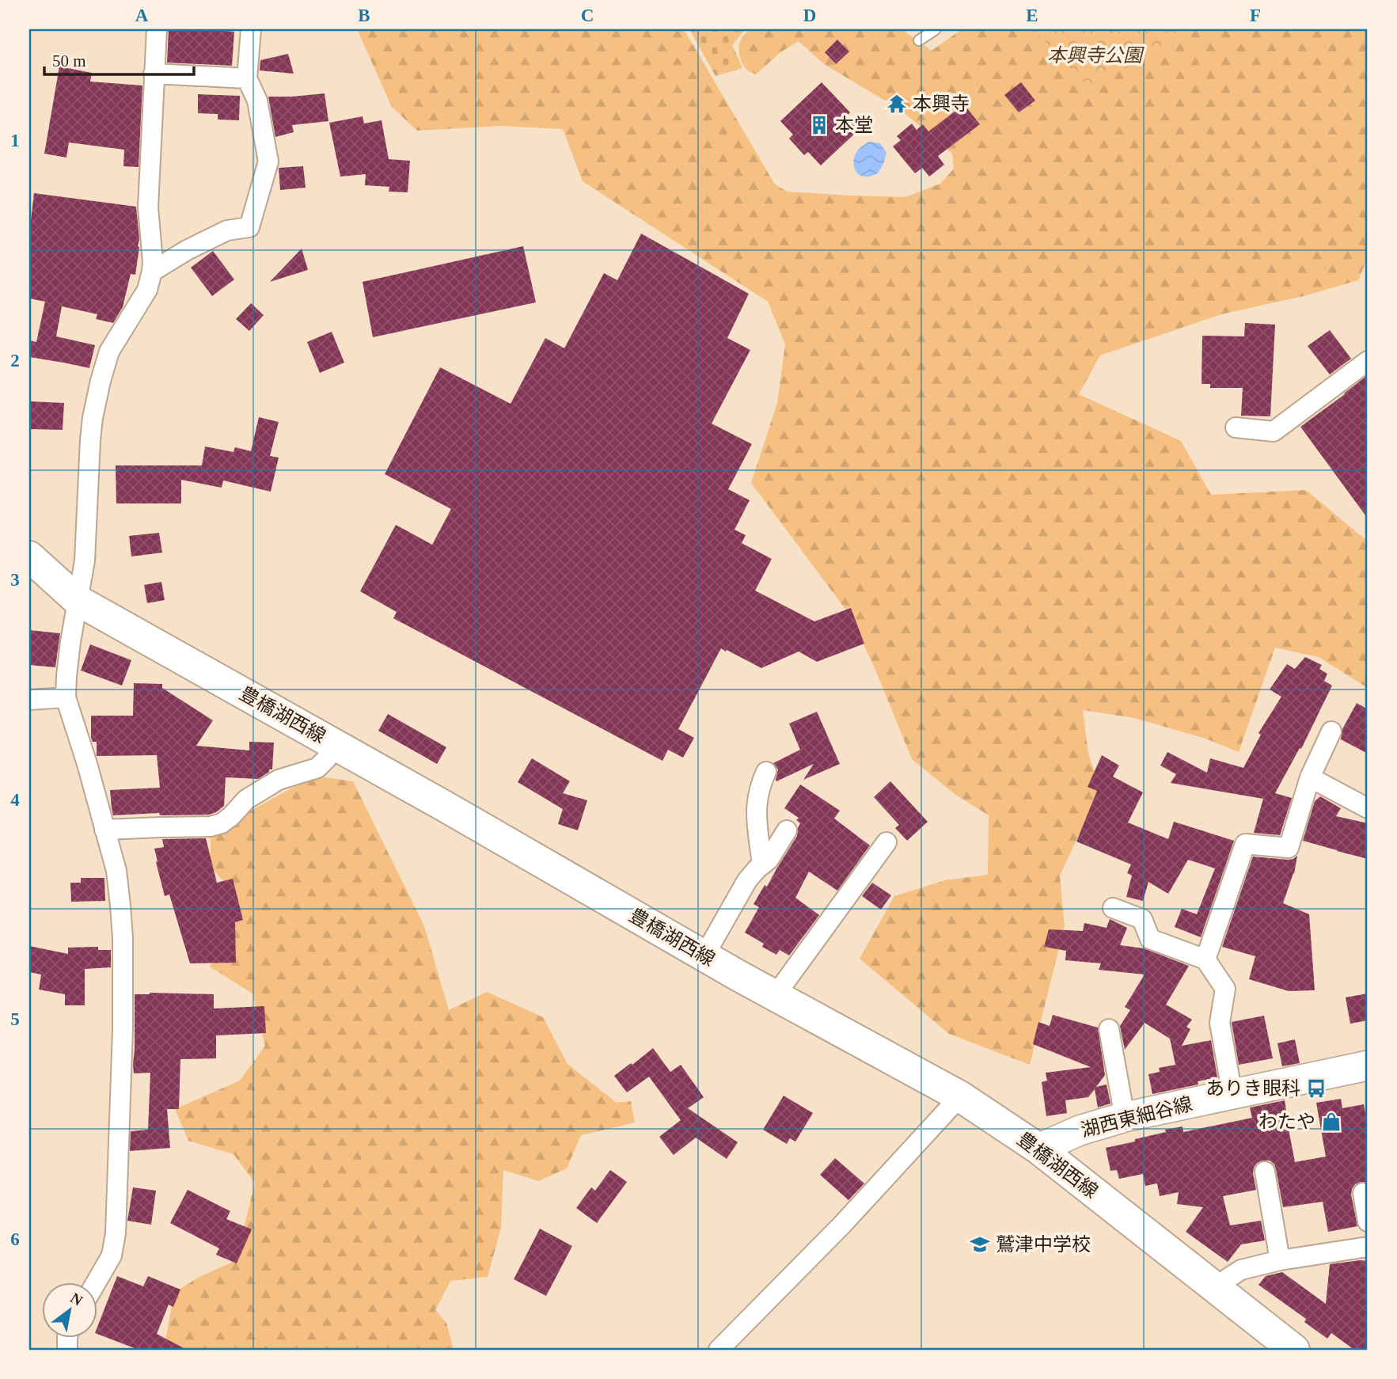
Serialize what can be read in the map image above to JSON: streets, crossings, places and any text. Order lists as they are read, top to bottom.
{
  "streets": {
    "main road": ["豊橋湖西線", "湖西東細谷線"]
  },
  "crossings": [
    ["豊橋湖西線", "湖西東細谷線"]
  ],
  "parks": ["本興寺公園"],
  "places": {
    "temple": ["本興寺"],
    "building": ["本堂"],
    "bus stop": ["ありき眼科"],
    "shop": ["わたや"],
    "school or university": ["鷲津中学校"]
  },
  "scale_bar": "50 m",
  "north": "top right",
  "grid": {
    "columns": [
      "A",
      "B",
      "C",
      "D",
      "E",
      "F"
    ],
    "rows": [
      "1",
      "2",
      "3",
      "4",
      "5",
      "6"
    ]
  }
}
